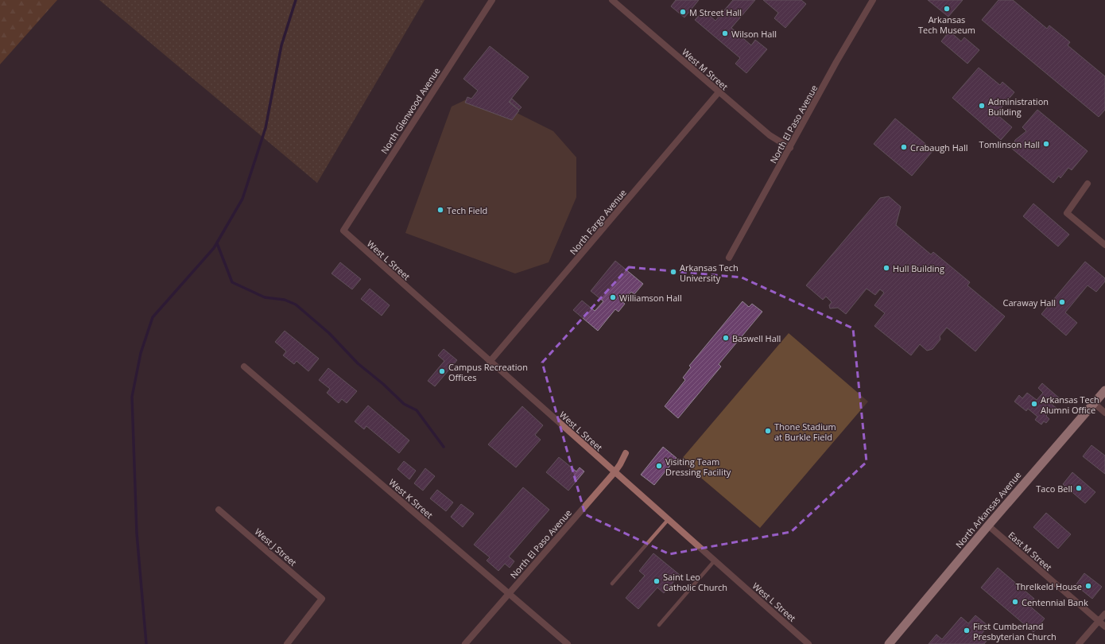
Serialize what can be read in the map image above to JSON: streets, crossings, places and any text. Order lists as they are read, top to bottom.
{
  "streets": {
    "highway": ["North Arkansas Avenue"],
    "street": [
      "West M Street",
      "North Glenwood Avenue",
      "North El Paso Avenue",
      "North Fargo Avenue",
      "West L Street",
      "West K Street",
      "West J Street",
      "East M Street"
    ]
  },
  "crossings": [
    ["West M Street", "North El Paso Avenue"],
    ["West M Street", "North Fargo Avenue"],
    ["North Glenwood Avenue", "West L Street"],
    ["North El Paso Avenue", "West L Street"],
    ["North El Paso Avenue", "West K Street"],
    ["North Fargo Avenue", "West L Street"],
    ["North Arkansas Avenue", "East M Street"]
  ],
  "places": [
    "Arkansas Tech Museum",
    "M Street Hall",
    "Wilson Hall",
    "Administration Building",
    "Tomlinson Hall",
    "Crabaugh Hall",
    "Tech Field",
    "Hull Building",
    "Arkansas Tech University",
    "Williamson Hall",
    "Caraway Hall",
    "Baswell Hall",
    "Campus Recreation Offices",
    "Arkansas Tech Alumni Office",
    "Thone Stadium at Burkle Field",
    "Visiting Team Dressing Facility",
    "Taco Bell",
    "Saint Leo Catholic Church",
    "Threlkeld House",
    "Centennial Bank",
    "First Cumberland Presbyterian Church"
  ]
}
